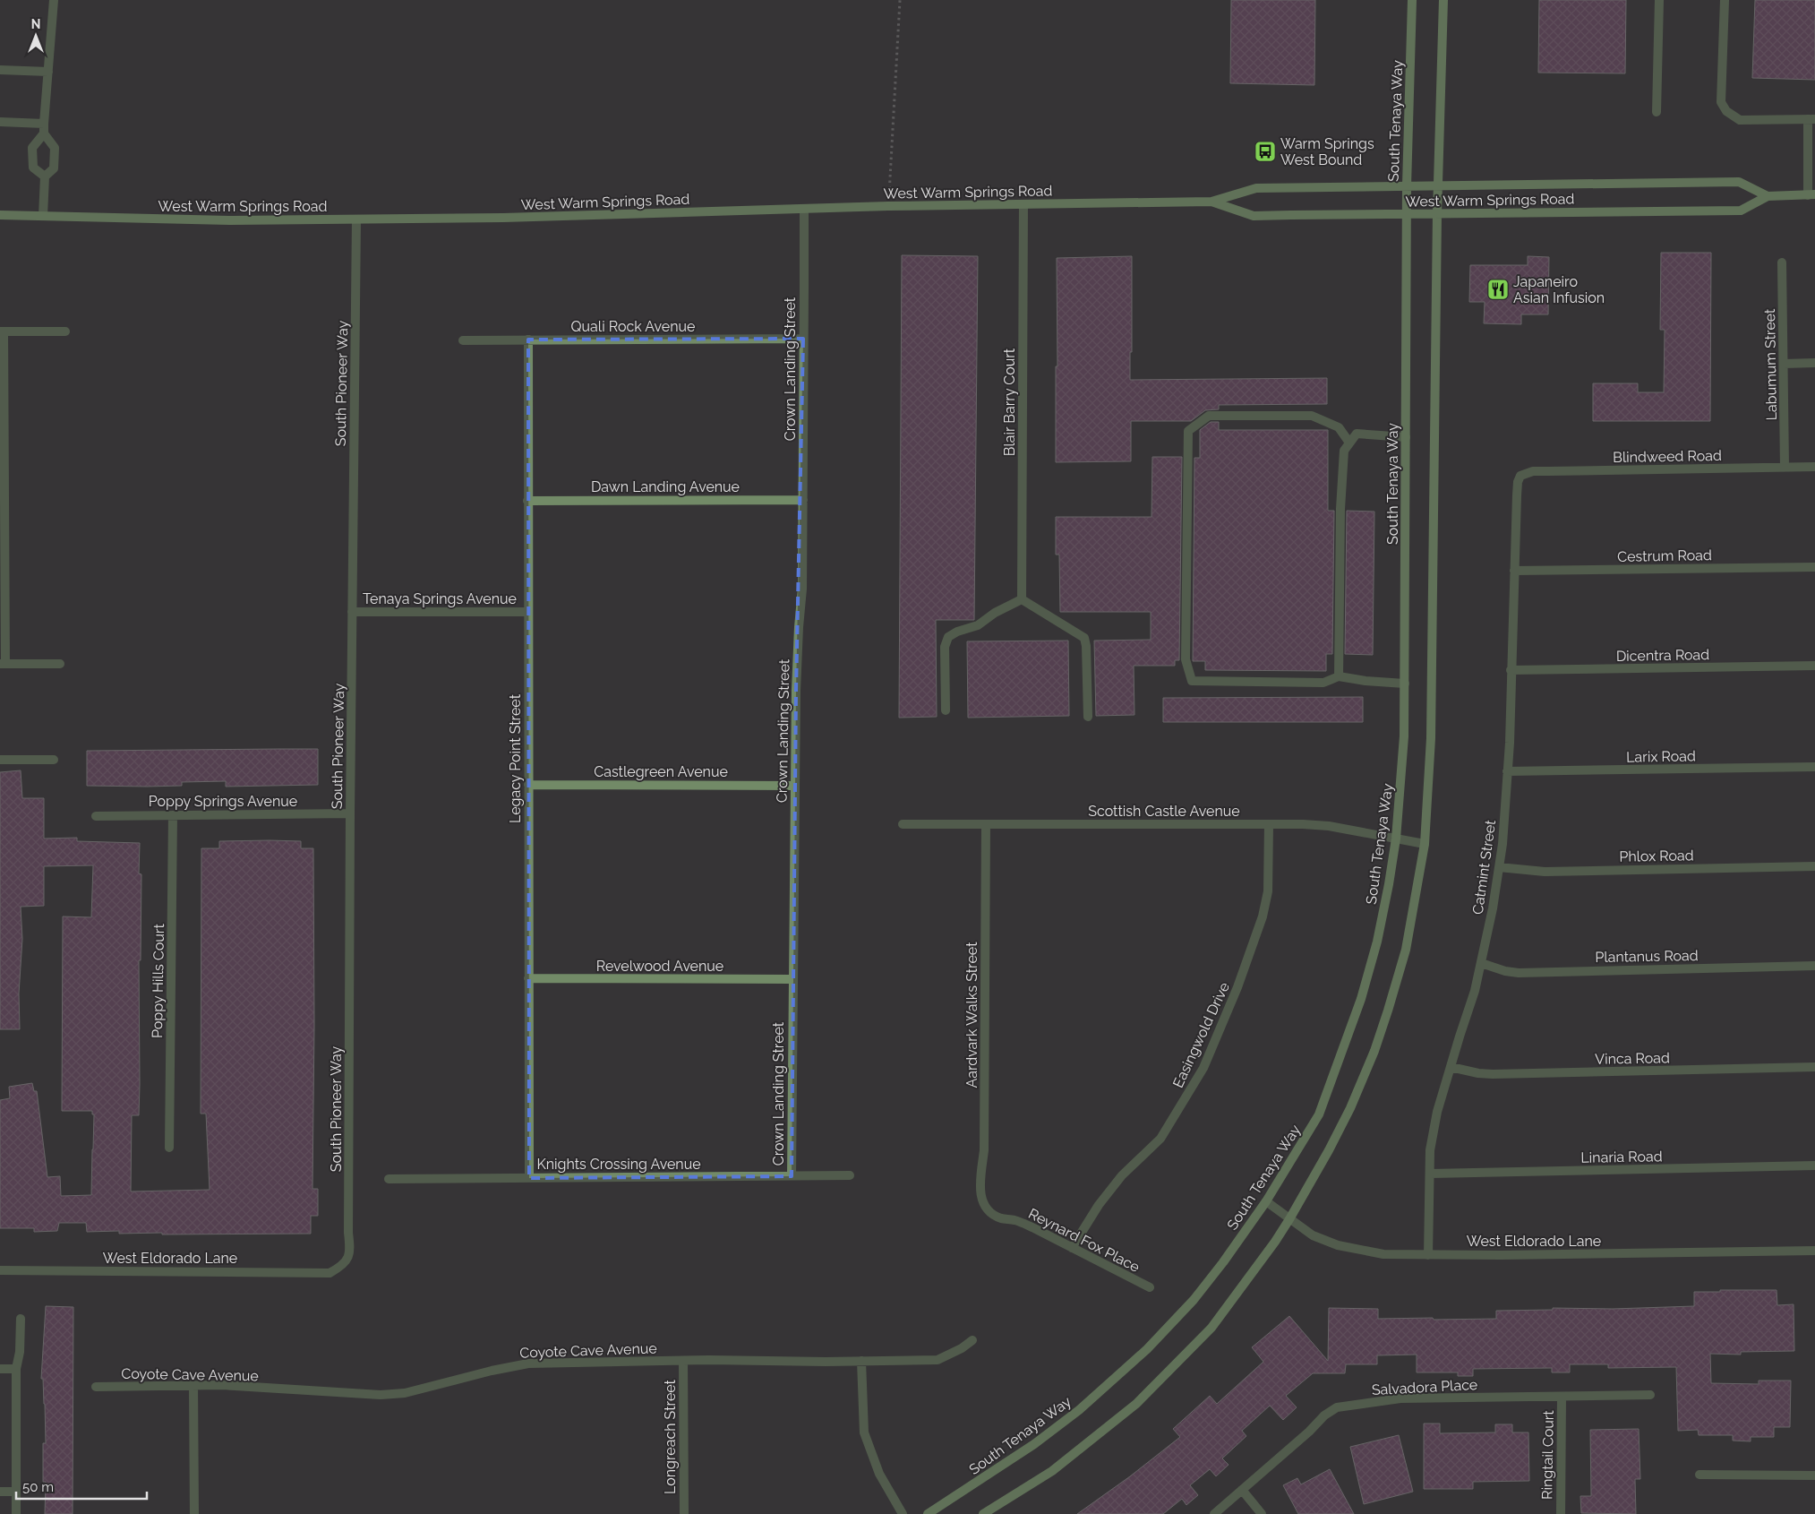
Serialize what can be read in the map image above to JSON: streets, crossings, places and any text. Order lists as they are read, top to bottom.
{
  "streets": {
    "street": [
      "South Tenaya Way",
      "West Warm Springs Road",
      "Quali Rock Avenue",
      "Labumum Street",
      "Crown Landing Street",
      "South Pioneer Way",
      "Blair Barry Court",
      "Blindweed Road",
      "Dawn Landing Avenue",
      "Cestrum Road",
      "Tenaya Springs Avenue",
      "Dicentra Road",
      "Larix Road",
      "Legacy Point Street",
      "Castlegreen Avenue",
      "Poppy Springs Avenue",
      "Scottish Castle Avenue",
      "Phlox Road",
      "Catmint Street",
      "Plantanus Road",
      "Revelwood Avenue",
      "Poppy Hills Court",
      "Aardvark Walks Street",
      "Easingwold Drive",
      "Vinca Road",
      "Linaria Road",
      "Knights Crossing Avenue",
      "Reynard Fox Place",
      "West Eldorado Lane",
      "Coyote Cave Avenue",
      "Salvadora Place",
      "Longreach Street",
      "Ringtail Court"
    ]
  },
  "crossings": [
    ["South Tenaya Way", "West Warm Springs Road"],
    ["South Tenaya Way", "Scottish Castle Avenue"],
    ["South Tenaya Way", "West Eldorado Lane"],
    ["West Warm Springs Road", "Crown Landing Street"],
    ["West Warm Springs Road", "South Pioneer Way"],
    ["West Warm Springs Road", "Blair Barry Court"],
    ["Quali Rock Avenue", "Crown Landing Street"],
    ["Quali Rock Avenue", "Legacy Point Street"],
    ["Labumum Street", "Blindweed Road"],
    ["Crown Landing Street", "Dawn Landing Avenue"],
    ["Crown Landing Street", "Castlegreen Avenue"],
    ["Crown Landing Street", "Revelwood Avenue"],
    ["Crown Landing Street", "Knights Crossing Avenue"],
    ["South Pioneer Way", "Tenaya Springs Avenue"],
    ["South Pioneer Way", "Poppy Springs Avenue"],
    ["South Pioneer Way", "West Eldorado Lane"],
    ["Blindweed Road", "Catmint Street"],
    ["Dawn Landing Avenue", "Legacy Point Street"],
    ["Cestrum Road", "Catmint Street"],
    ["Tenaya Springs Avenue", "Legacy Point Street"],
    ["Dicentra Road", "Catmint Street"],
    ["Larix Road", "Catmint Street"],
    ["Legacy Point Street", "Castlegreen Avenue"],
    ["Legacy Point Street", "Revelwood Avenue"],
    ["Legacy Point Street", "Knights Crossing Avenue"],
    ["Poppy Springs Avenue", "Poppy Hills Court"],
    ["Scottish Castle Avenue", "Aardvark Walks Street"],
    ["Scottish Castle Avenue", "Easingwold Drive"],
    ["Phlox Road", "Catmint Street"],
    ["Catmint Street", "Plantanus Road"],
    ["Catmint Street", "Vinca Road"],
    ["Catmint Street", "Linaria Road"],
    ["Catmint Street", "West Eldorado Lane"],
    ["Aardvark Walks Street", "Reynard Fox Place"],
    ["Easingwold Drive", "Reynard Fox Place"],
    ["Coyote Cave Avenue", "Longreach Street"],
    ["Salvadora Place", "Ringtail Court"]
  ],
  "places": {
    "bus stop": ["Warm Springs West Bound"],
    "restaurant": ["Japaneiro Asian Infusion"]
  },
  "scale_bar": "50 m",
  "north": "top"
}
